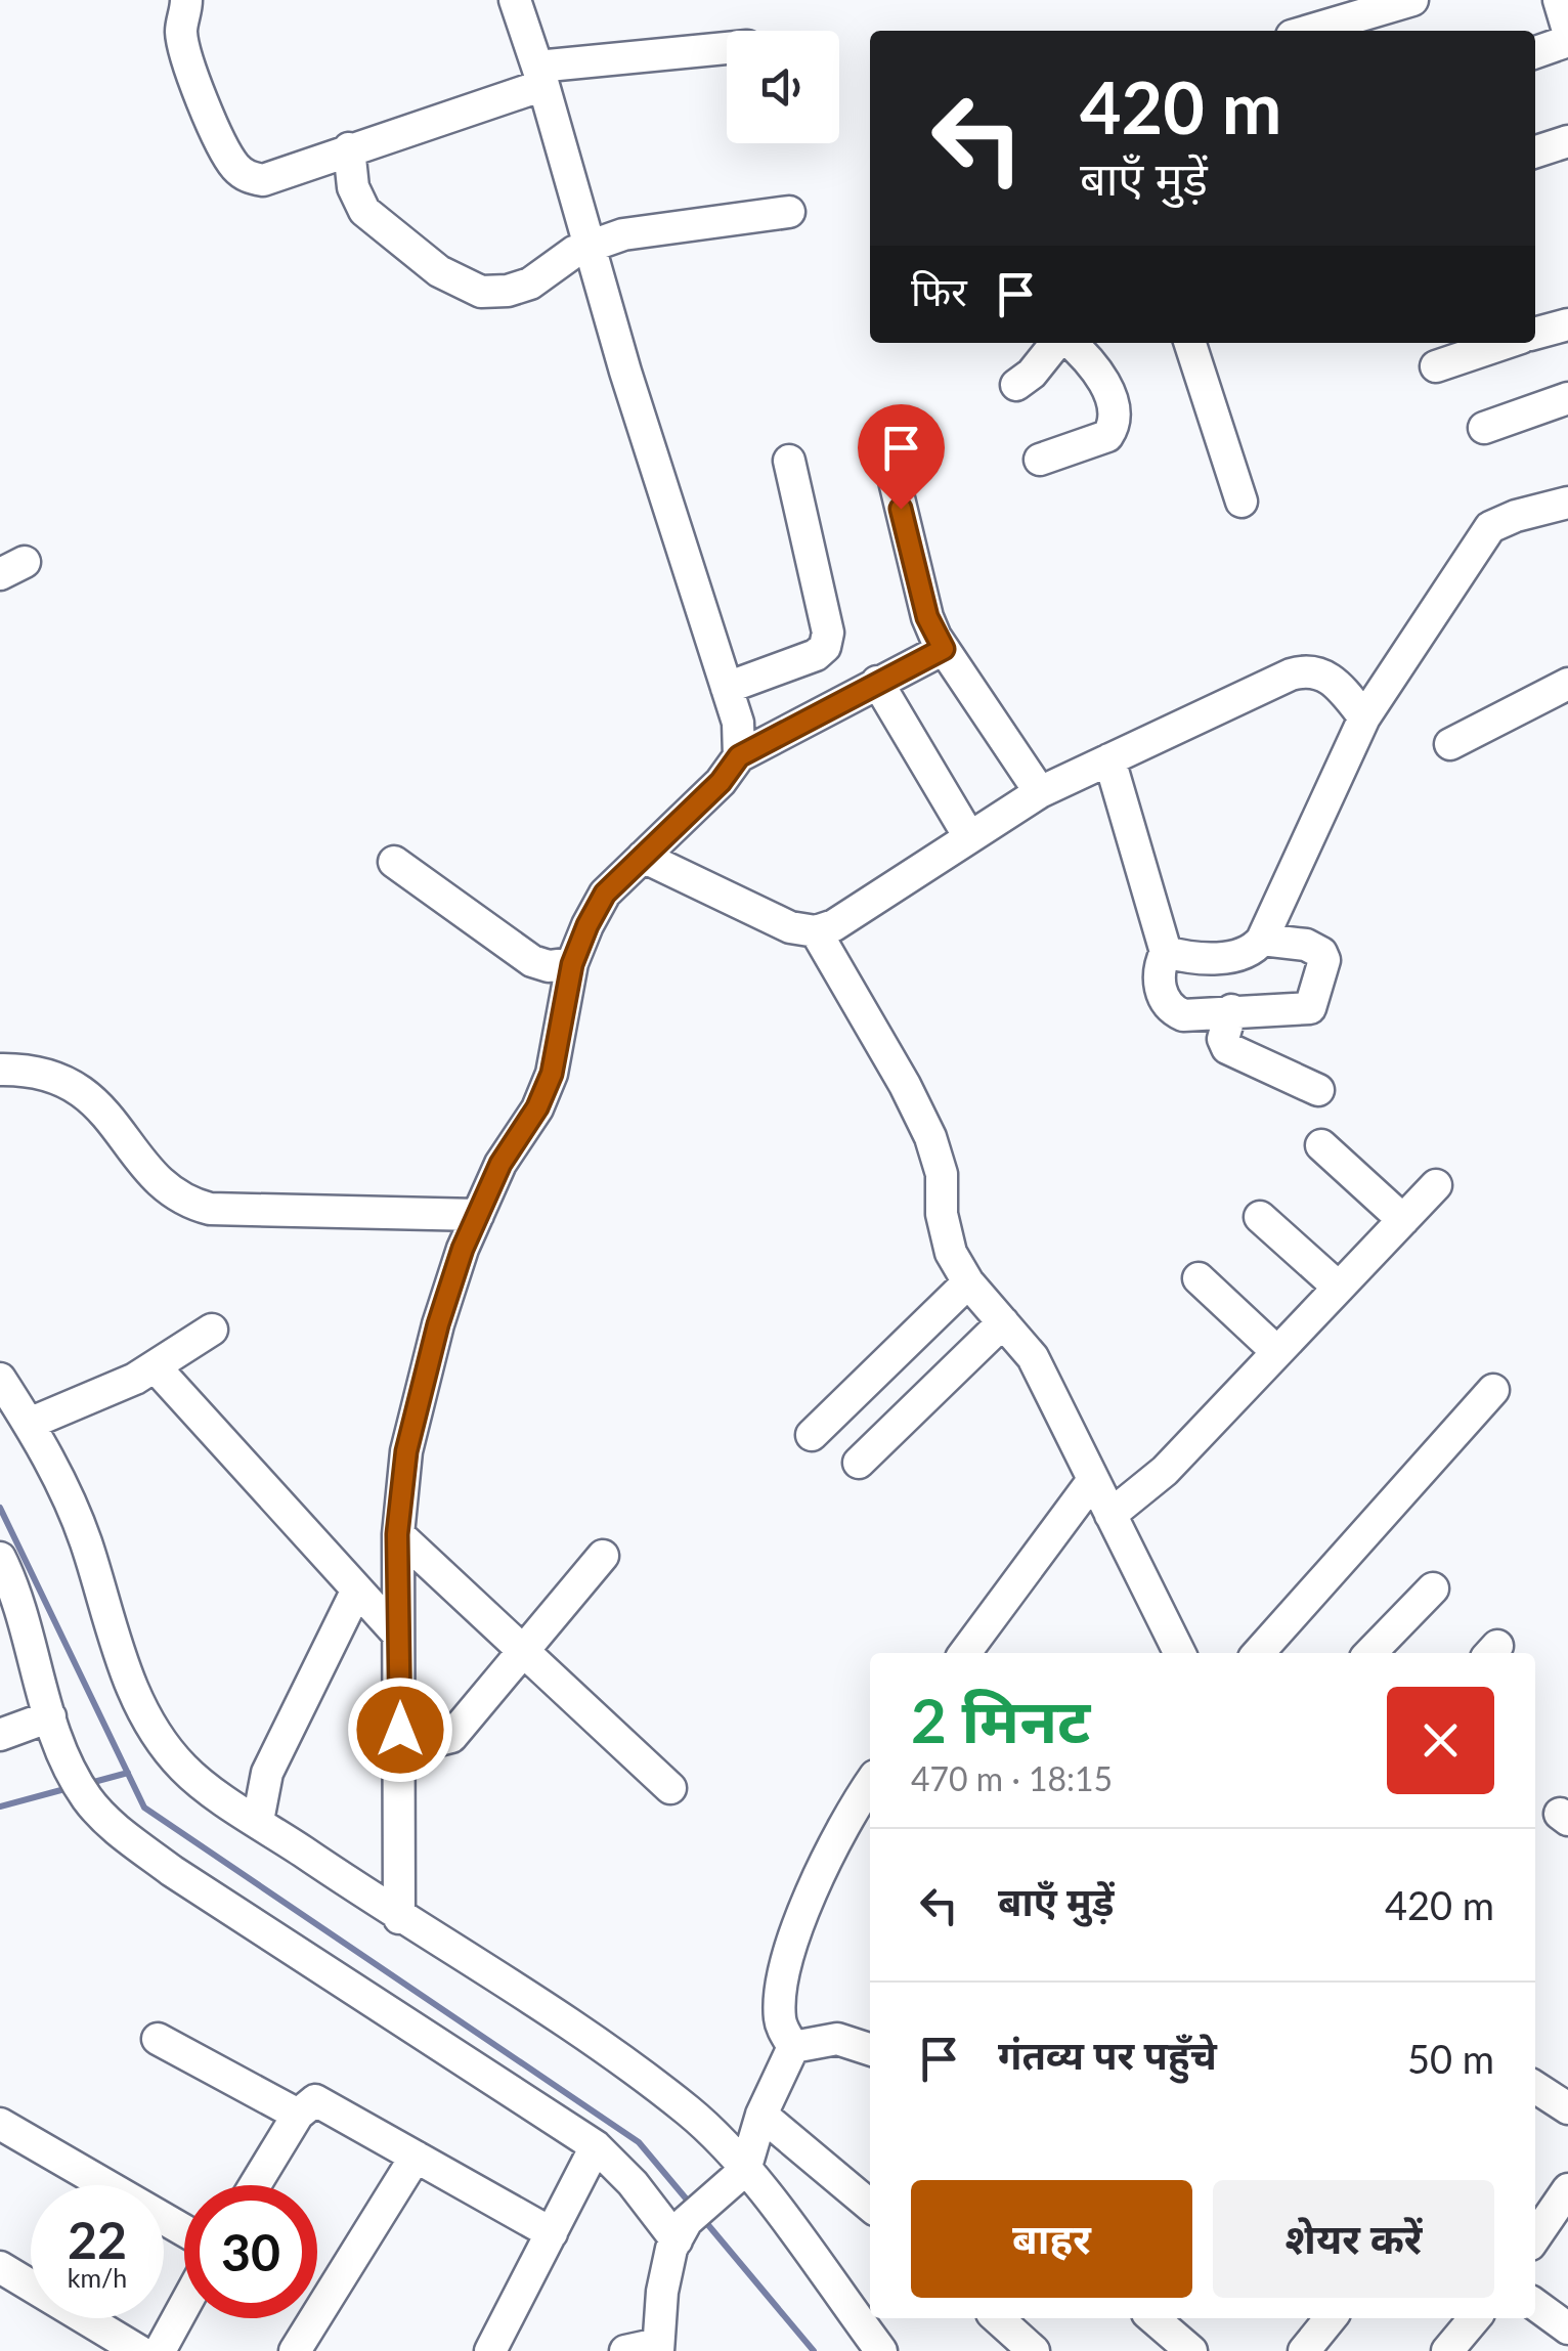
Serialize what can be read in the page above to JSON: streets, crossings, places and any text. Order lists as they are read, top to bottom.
{
  "page": {
    "turn": ["420 m", "बाएँ मुड़ें"],
    "then": "फिर",
    "heading": ["2 मिनट", "470 m · 18:15"],
    "list": [
      {
        "name": "बाएँ मुड़ें",
        "value": "420 m"
      },
      {
        "name": "गंतव्य पर पहुँचे",
        "value": "50 m"
      }
    ],
    "buttons": ["बाहर", "शेयर करें"],
    "speed": "22 km/h",
    "limit": "30"
  }
}
